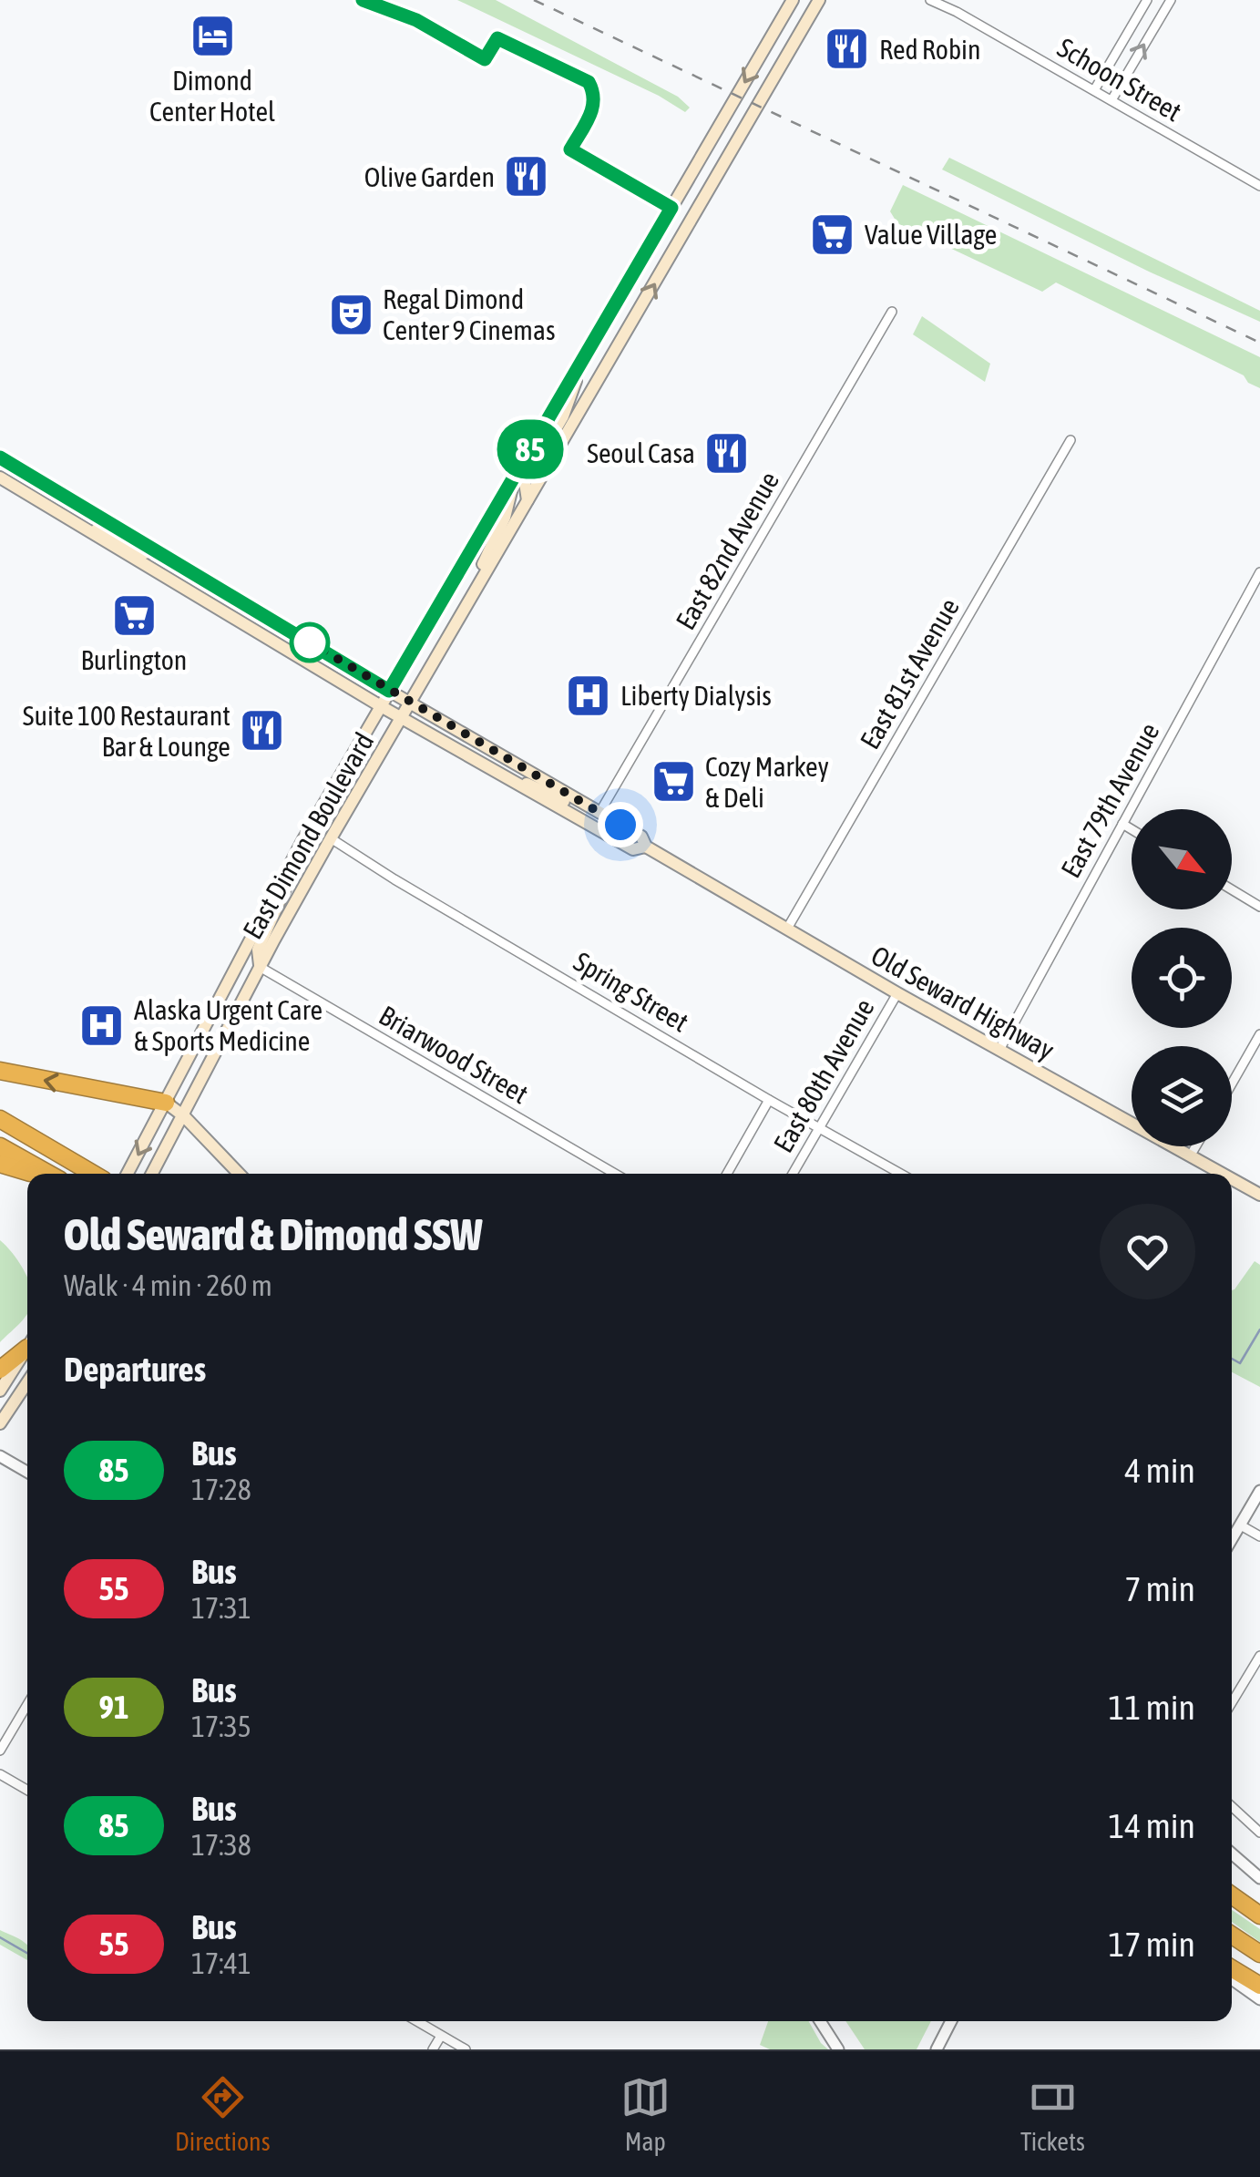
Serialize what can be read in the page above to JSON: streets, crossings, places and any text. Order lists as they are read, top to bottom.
{
  "streets": {
    "main road": ["East Dimond Boulevard", "Old Seward Highway"],
    "street": [
      "Schoon Street",
      "East 82nd Avenue",
      "East 81st Avenue",
      "East 79th Avenue",
      "Spring Street",
      "Briarwood Street",
      "East 80th Avenue"
    ]
  },
  "crossings": [
    ["East 82nd Avenue", "Old Seward Highway"],
    ["East 81st Avenue", "Old Seward Highway"],
    ["East 79th Avenue", "Old Seward Highway"],
    ["East Dimond Boulevard", "Spring Street"],
    ["East Dimond Boulevard", "Old Seward Highway"],
    ["East Dimond Boulevard", "Briarwood Street"],
    ["Spring Street", "East 80th Avenue"],
    ["Old Seward Highway", "East 80th Avenue"]
  ],
  "places": {
    "hotel": ["Dimond Center Hotel"],
    "restaurant": [
      "Red Robin",
      "Olive Garden",
      "Seoul Casa",
      "Suite 100 Restaurant Bar & Lounge"
    ],
    "supermarket": ["Value Village", "Burlington", "Cozy Markey & Deli"],
    "theatre": ["Regal Dimond Center 9 Cinemas"],
    "hospital": ["Liberty Dialysis", "Alaska Urgent Care & Sports Medicine"]
  },
  "lines": ["bus line 85"],
  "north": "bottom right",
  "page": {
    "on_map": "85",
    "heading": [
      ["Old Seward & Dimond SSW", "Walk · 4 min · 260 m"],
      "Departures"
    ],
    "list": [
      {
        "mark": "85",
        "name": "Bus",
        "note": "17:28",
        "value": "4 min"
      },
      {
        "mark": "55",
        "name": "Bus",
        "note": "17:31",
        "value": "7 min"
      },
      {
        "mark": "91",
        "name": "Bus",
        "note": "17:35",
        "value": "11 min"
      },
      {
        "mark": "85",
        "name": "Bus",
        "note": "17:38",
        "value": "14 min"
      },
      {
        "mark": "55",
        "name": "Bus",
        "note": "17:41",
        "value": "17 min"
      }
    ],
    "tabs": ["Directions", "Map", "Tickets"]
  }
}
